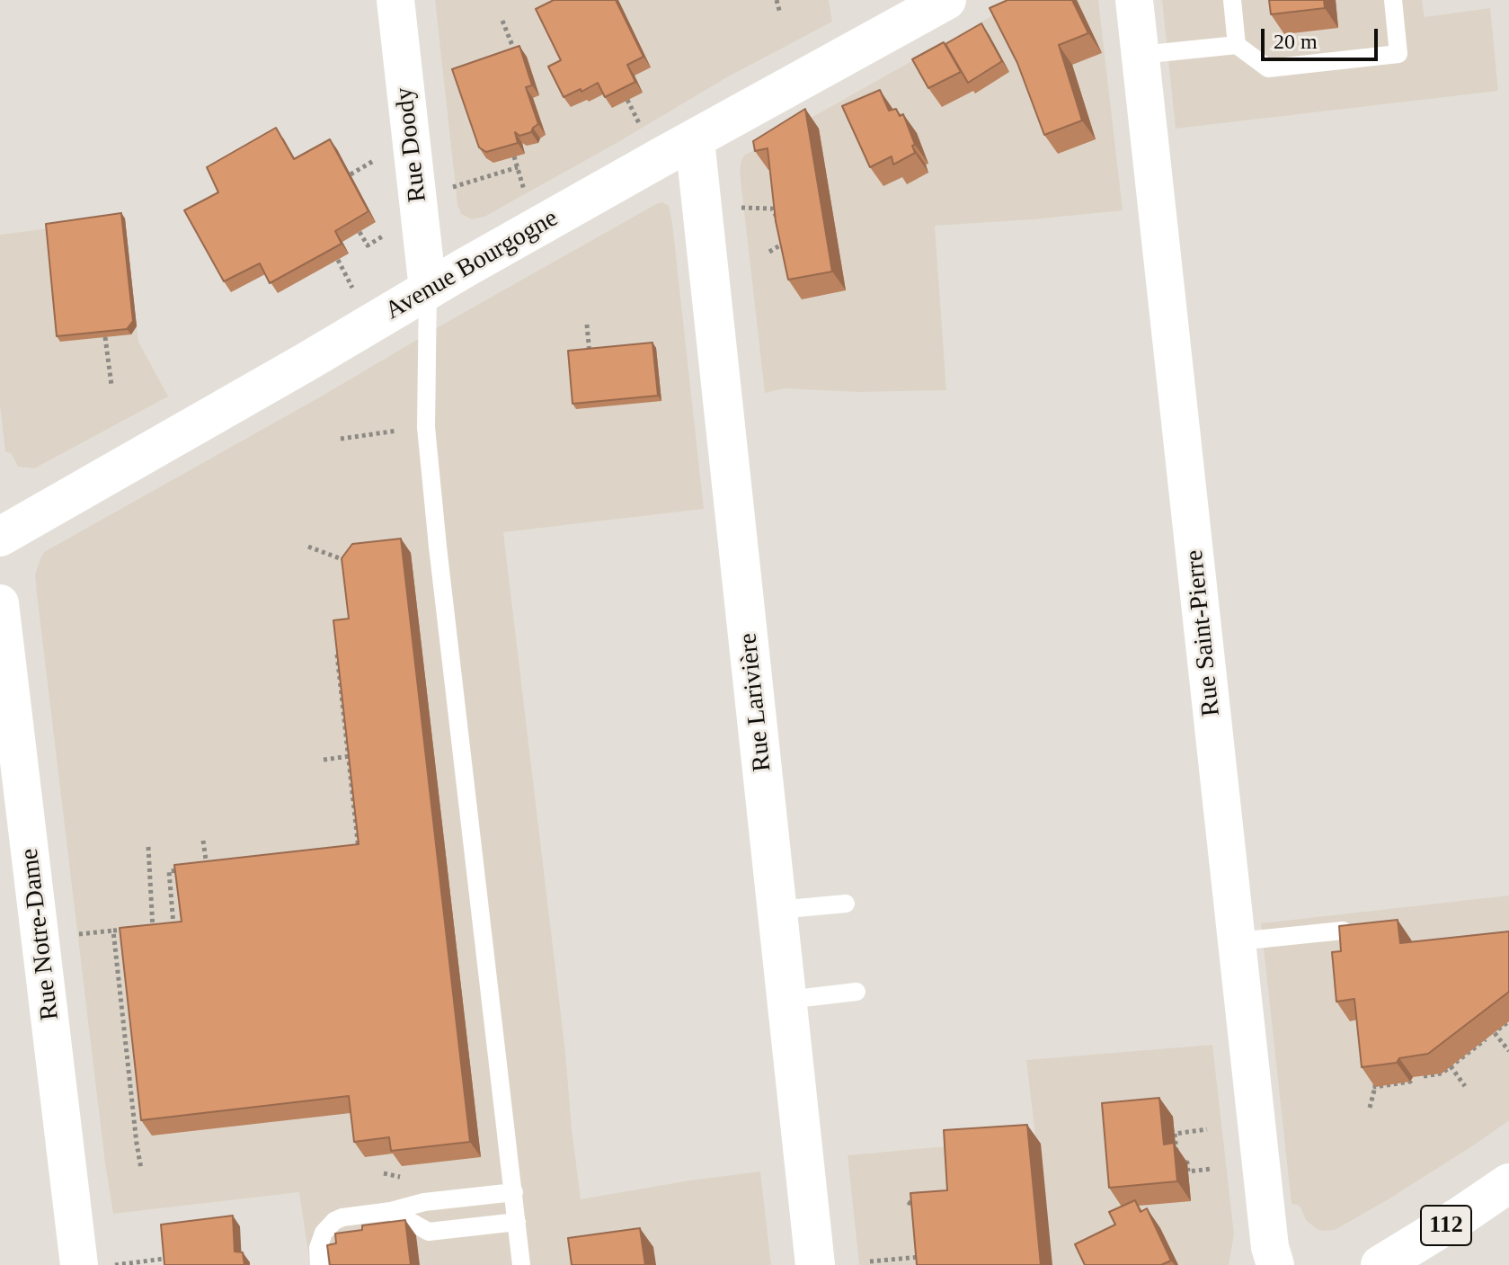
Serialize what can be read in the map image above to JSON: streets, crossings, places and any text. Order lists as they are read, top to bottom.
{
  "streets": {
    "street": [
      "Rue Doody",
      "Avenue Bourgogne",
      "Rue Saint-Pierre",
      "Rue Larivière",
      "Rue Notre-Dame",
      "112"
    ]
  },
  "crossings": [
    ["Rue Doody", "Avenue Bourgogne"],
    ["Avenue Bourgogne", "Rue Larivière"]
  ],
  "scale_bar": "20 m"
}
